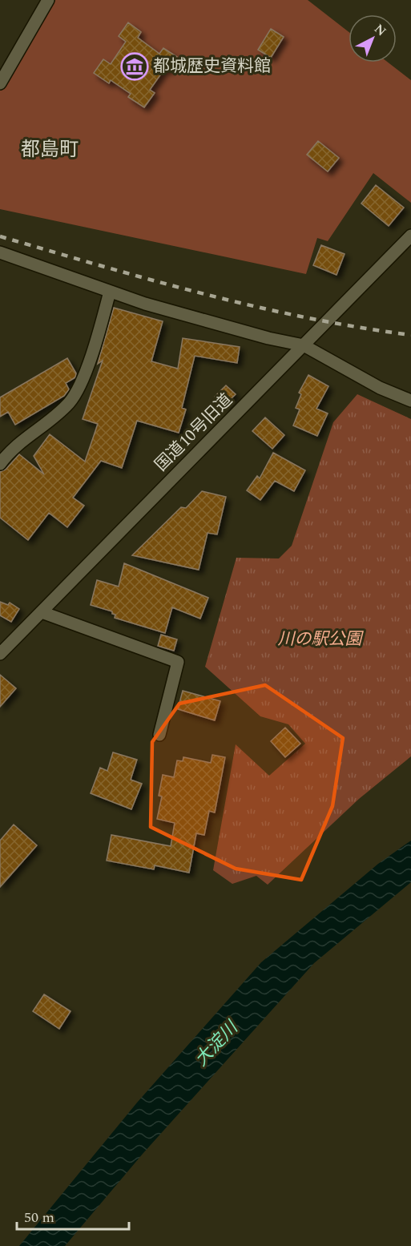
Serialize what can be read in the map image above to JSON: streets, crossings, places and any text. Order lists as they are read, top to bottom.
{
  "streets": {
    "street": ["国道10号旧道"]
  },
  "districts": ["都島町"],
  "water": ["大淀川"],
  "parks": ["川の駅公園"],
  "places": {
    "museum": ["都城歴史資料館"]
  },
  "scale_bar": "50 m",
  "north": "top right"
}
